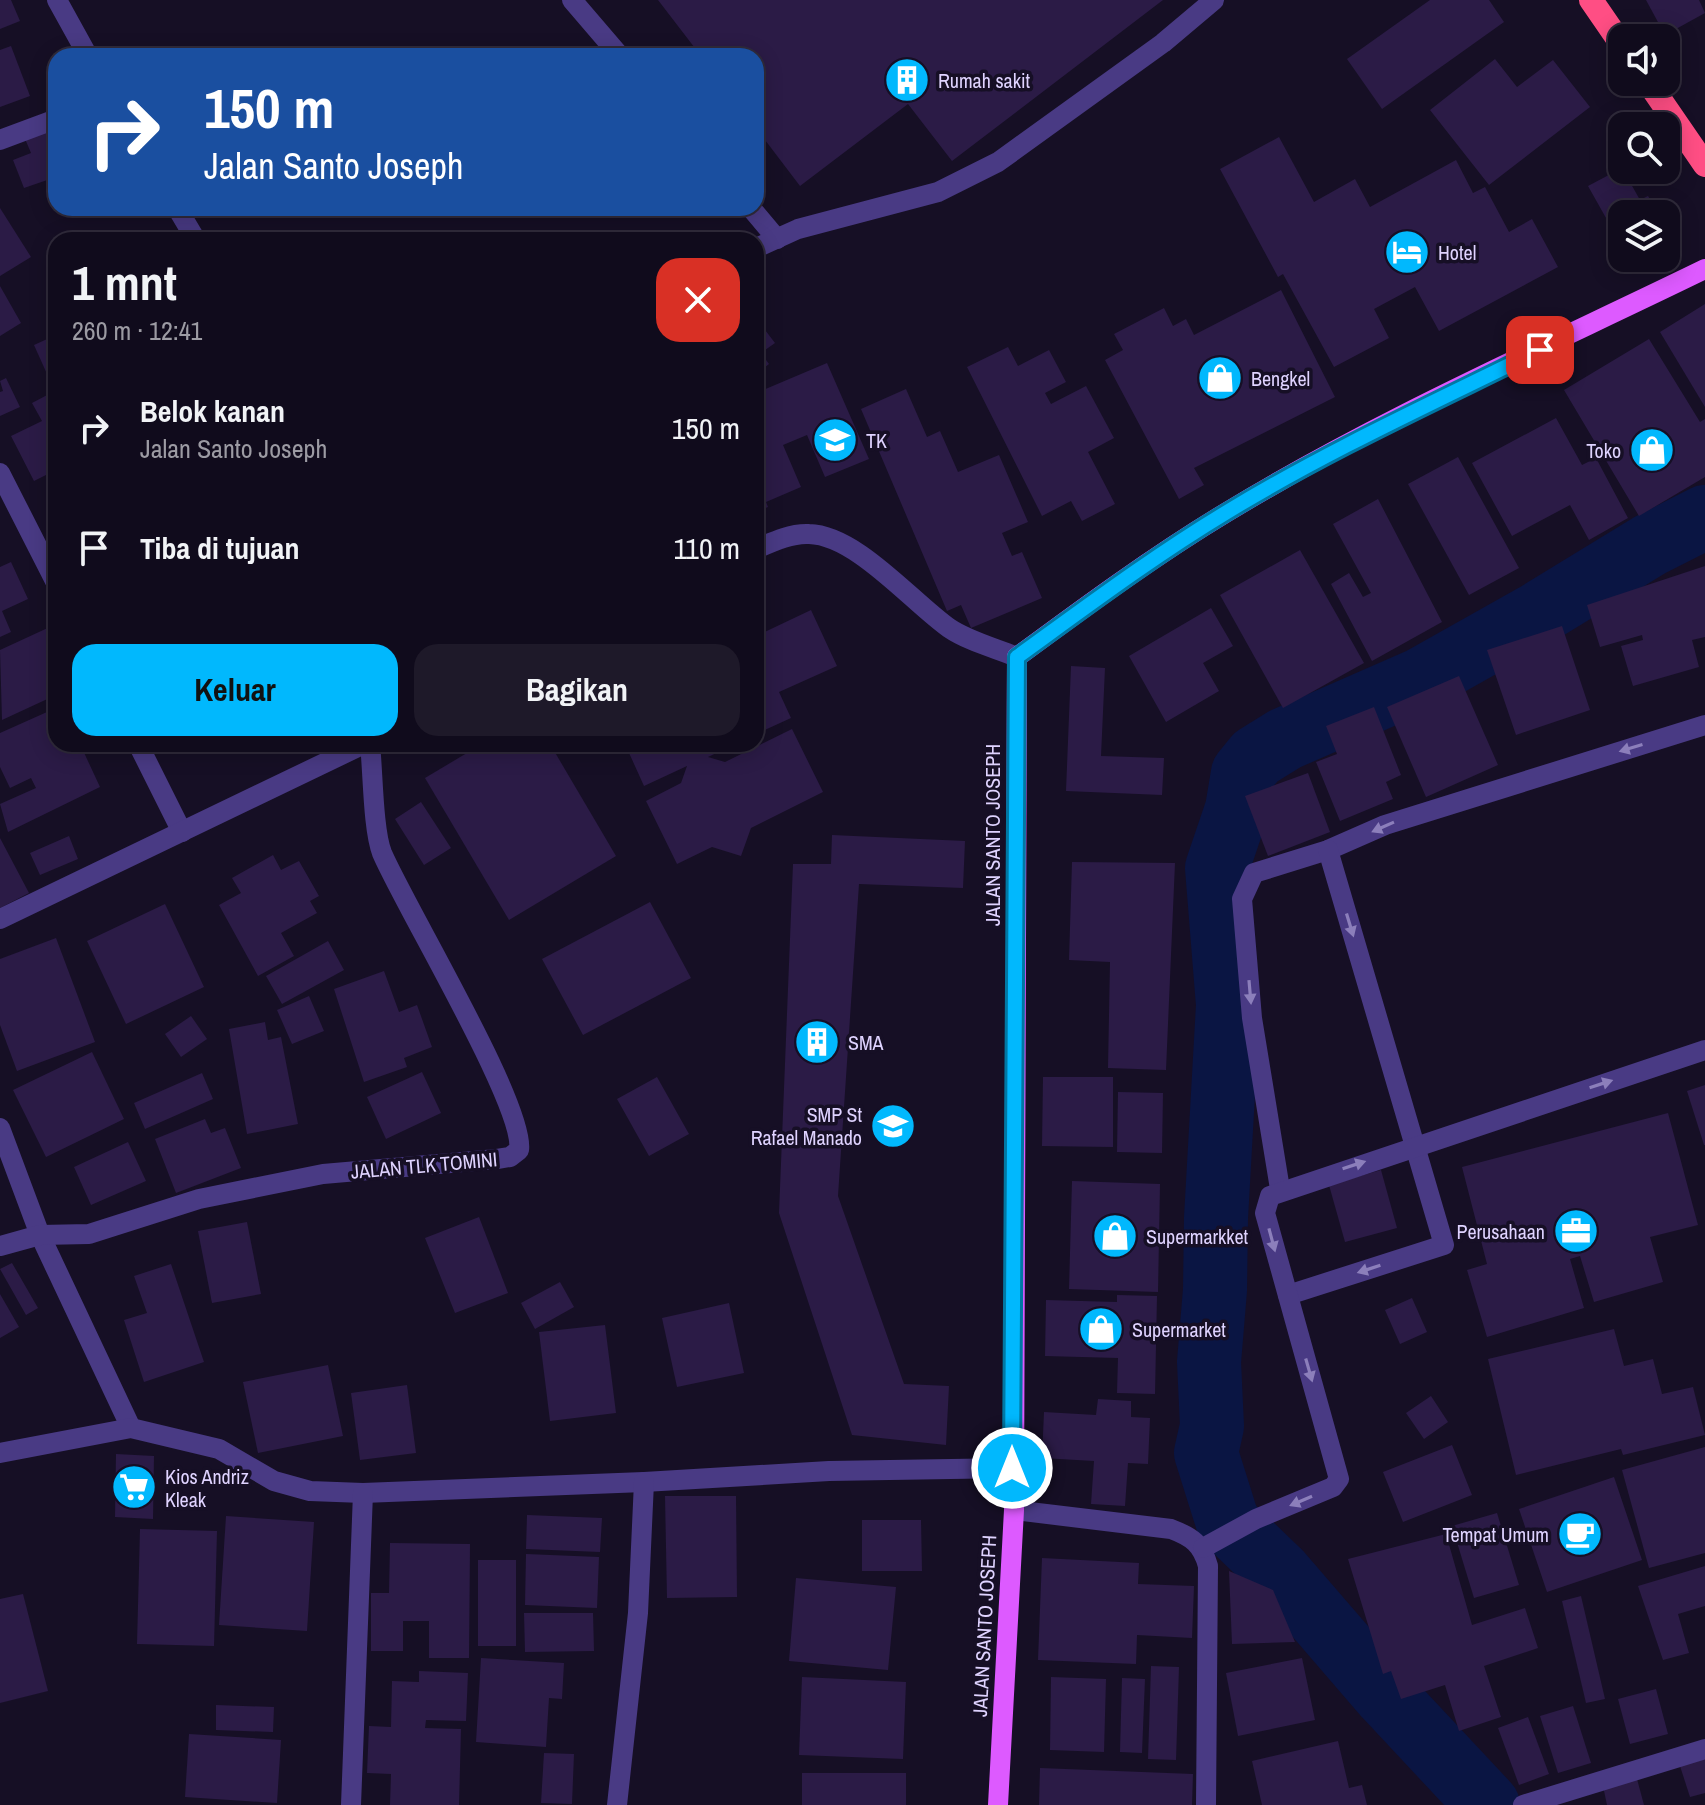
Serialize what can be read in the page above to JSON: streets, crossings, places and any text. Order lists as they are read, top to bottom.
{
  "streets": {
    "main road": ["JALAN SANTO JOSEPH"],
    "street": ["JALAN TLK TOMINI"]
  },
  "places": {
    "building": ["Rumah sakit", "SMA"],
    "hotel": ["Hotel"],
    "shop": [
      "Bengkel",
      "Toko",
      "Supermarkket",
      "Supermarket"
    ],
    "school or university": ["TK", "SMP St Rafael Manado"],
    "office": ["Perusahaan"],
    "supermarket": ["Kios Andriz Kleak"],
    "cafe": ["Tempat Umum"]
  },
  "page": {
    "turn": ["150 m", "Jalan Santo Joseph"],
    "heading": ["1 mnt", "260 m · 12:41"],
    "list": [
      {
        "name": "Belok kanan",
        "note": "Jalan Santo Joseph",
        "value": "150 m"
      },
      {
        "name": "Tiba di tujuan",
        "value": "110 m"
      }
    ],
    "buttons": ["Keluar", "Bagikan"]
  }
}
